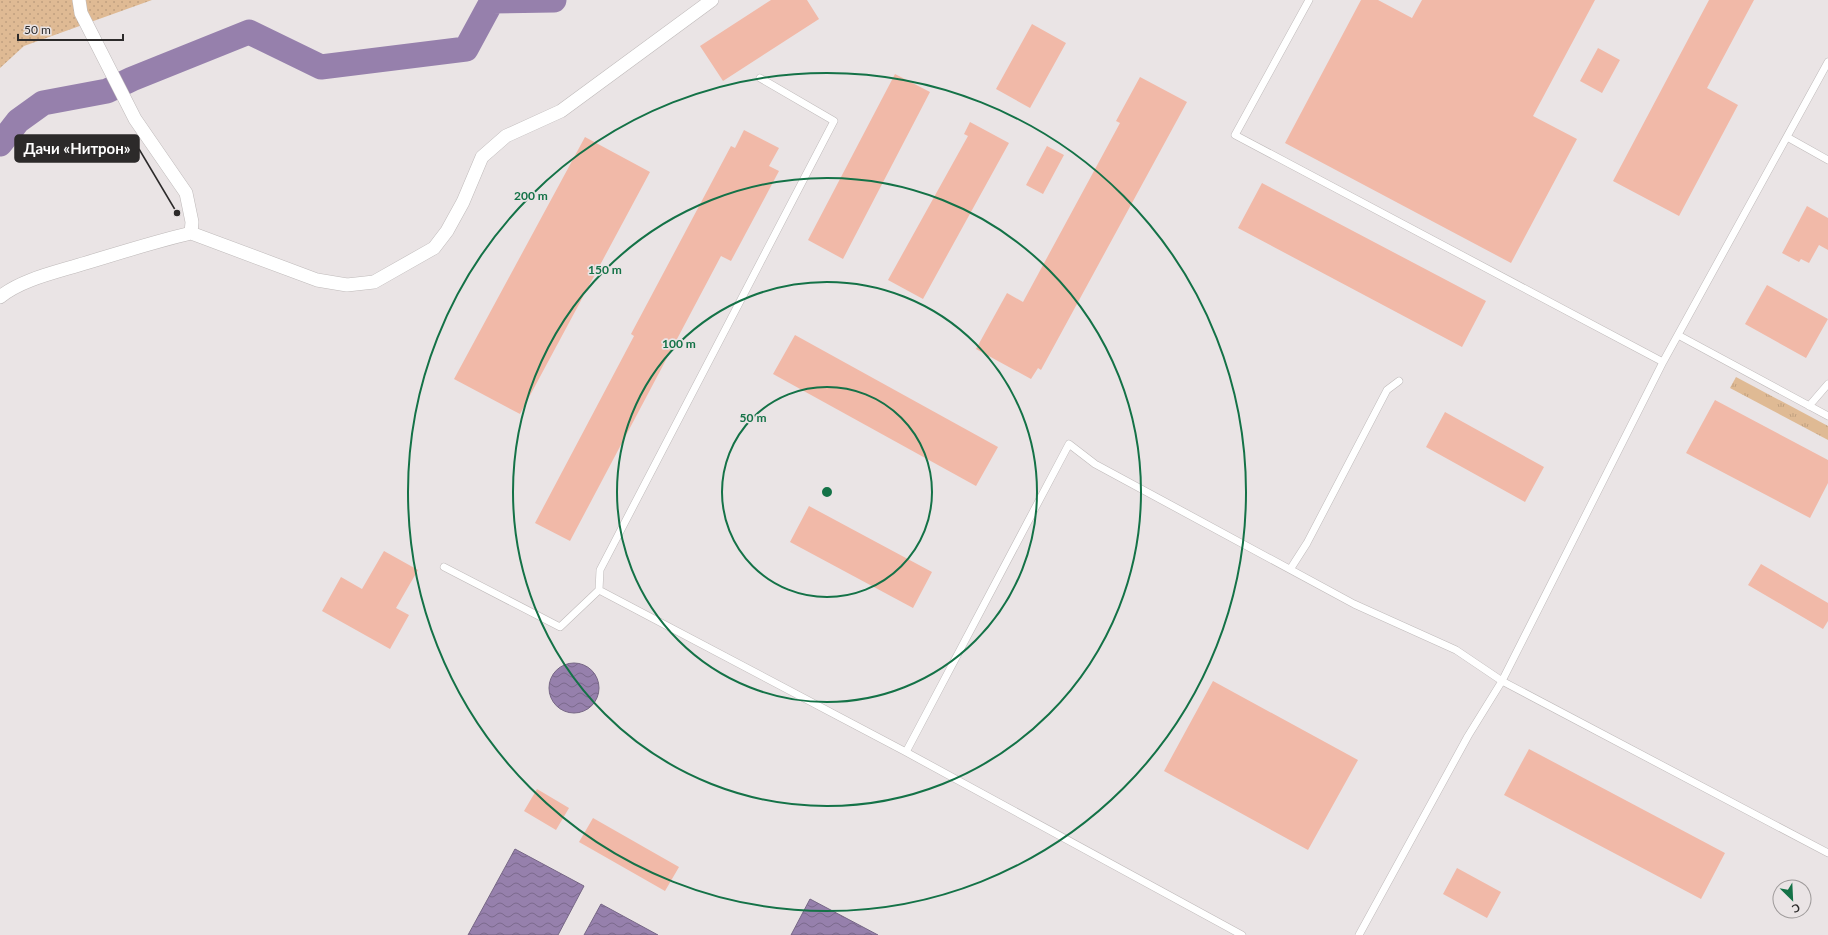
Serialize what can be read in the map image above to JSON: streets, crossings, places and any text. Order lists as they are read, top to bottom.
{
  "places": ["Дачи «Нитрон»"],
  "scale_bar": "50 m",
  "north": "bottom right",
  "rings": [
    "200 m",
    "150 m",
    "100 m",
    "50 m"
  ]
}
